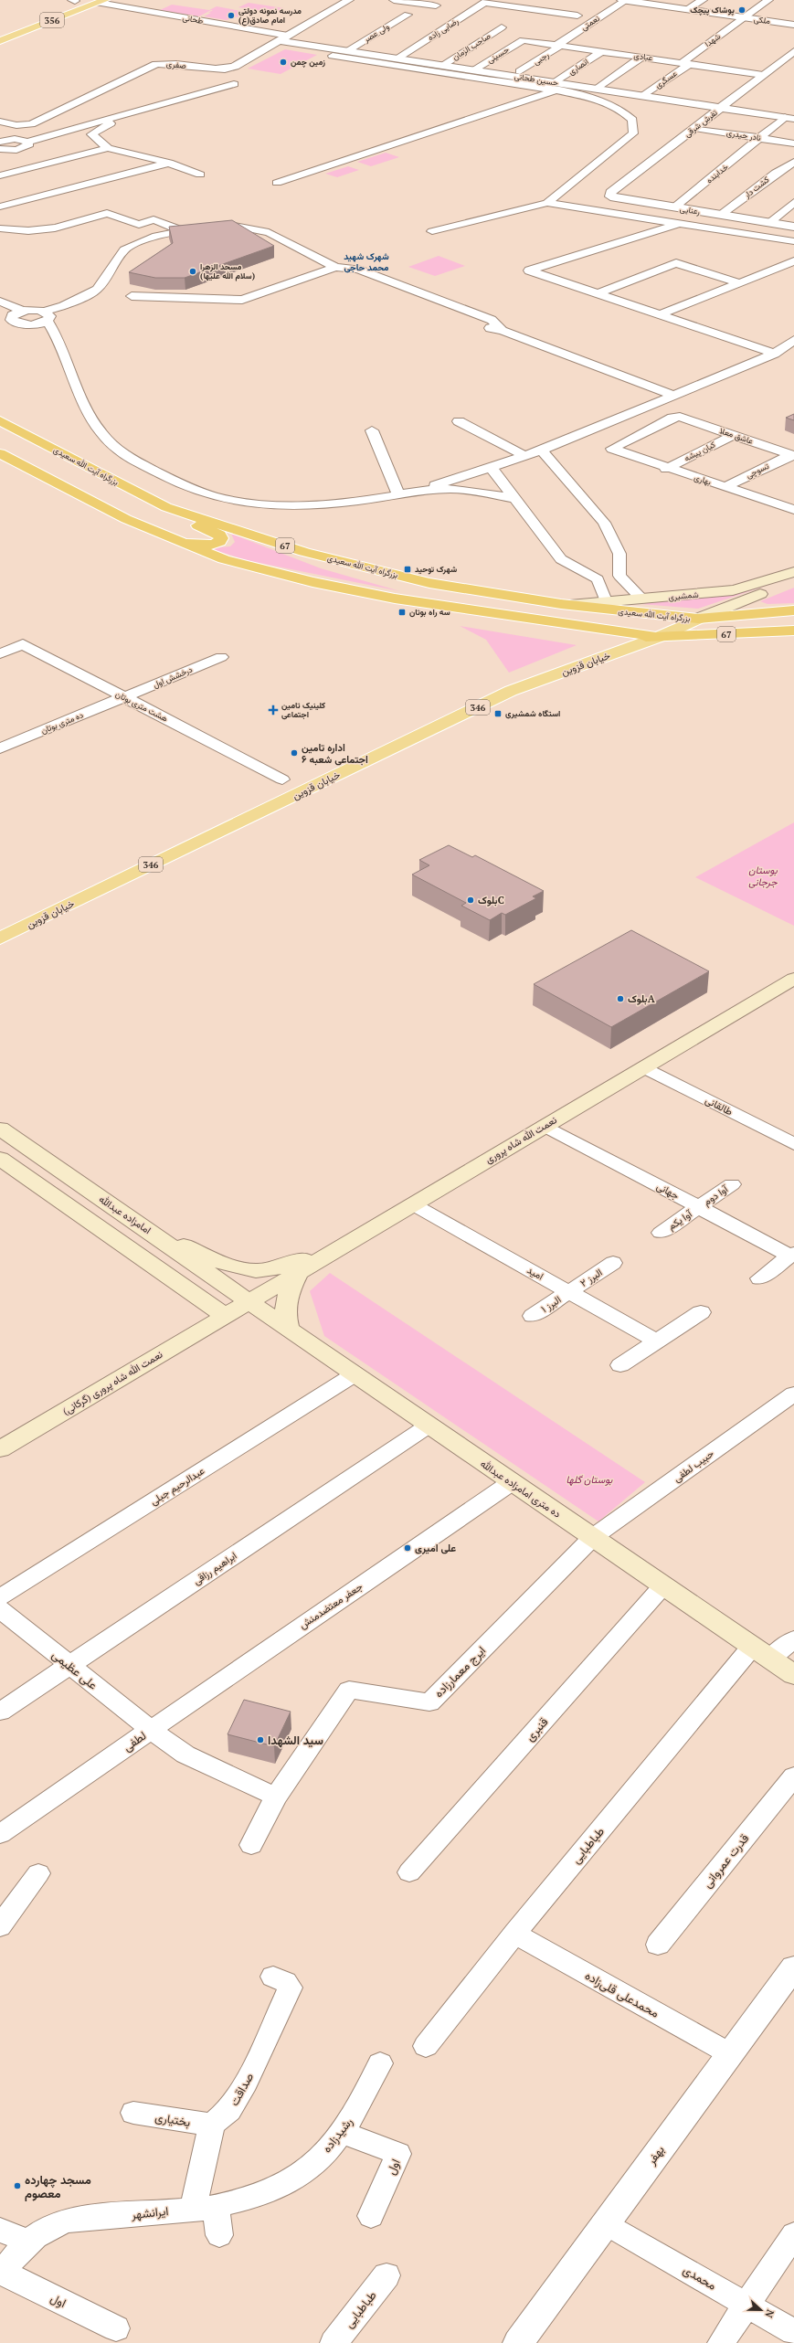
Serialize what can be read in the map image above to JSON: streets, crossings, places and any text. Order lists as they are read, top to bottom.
{
  "streets": {
    "highway": ["بزرگراه آیت الله سعیدی", "67"],
    "main road": [
      "356",
      "شمشیری",
      "خیابان قزوین",
      "346",
      "نعمت الله شاه پروری",
      "امامزاده عبدالله",
      "نعمت الله شاه پروری (گرکانی)",
      "ده متری امامزاده عبدالله"
    ],
    "street": [
      "طحانی",
      "ملکی",
      "نعمتی",
      "رضایی زاده",
      "ولی عصر",
      "شهدا",
      "صاحب الزمان",
      "حسینی",
      "عبادی",
      "رجبی",
      "صفری",
      "انصاری",
      "حسین طحانی",
      "عسگری",
      "تفرش شرقی",
      "نادر حیدری",
      "خدابنده",
      "کشت دار",
      "رعنایی",
      "عاشق معلا",
      "کیان پیشه",
      "تسوچی",
      "بهاری",
      "درخشش اول",
      "هشت متری بوتان",
      "ده متری بوتان",
      "طالقانی",
      "جهانی",
      "آوا دوم",
      "آوا یکم",
      "امید",
      "البرز ۲",
      "البرز ۱",
      "حبیب لطفی",
      "عبدالرحیم جبلی",
      "ابراهیم رزاقی",
      "جعفر معتضدمنش",
      "علی عظیمی",
      "ایرج معمارزاده",
      "قنبری",
      "لطفی",
      "طباطبایی",
      "قدرت عمروانی",
      "محمدعلی قلی‌زاده",
      "صداقت",
      "بختیاری",
      "رشیدزاده",
      "بهفر",
      "اول",
      "ایرانشهر",
      "محمدی"
    ]
  },
  "crossings": [
    ["طحانی", "356"],
    ["طحانی", "صفری"],
    ["طحانی", "حسین طحانی"],
    ["ملکی", "نعمتی"],
    ["ملکی", "شهدا"],
    ["نعمتی", "عبادی"],
    ["نعمتی", "رجبی"],
    ["رضایی زاده", "حسین طحانی"],
    ["ولی عصر", "حسین طحانی"],
    ["شهدا", "عبادی"],
    ["شهدا", "عسگری"],
    ["صاحب الزمان", "حسین طحانی"],
    ["حسینی", "عبادی"],
    ["حسینی", "حسین طحانی"],
    ["عبادی", "رجبی"],
    ["عبادی", "انصاری"],
    ["عبادی", "عسگری"],
    ["عبادی", "تفرش شرقی"],
    ["صفری", "حسین طحانی"],
    ["انصاری", "حسین طحانی"],
    ["حسین طحانی", "عسگری"],
    ["حسین طحانی", "تفرش شرقی"],
    ["حسین طحانی", "خدابنده"],
    ["تفرش شرقی", "نادر حیدری"],
    ["تفرش شرقی", "رعنایی"],
    ["نادر حیدری", "خدابنده"],
    ["خدابنده", "رعنایی"],
    ["کشت دار", "رعنایی"],
    ["عاشق معلا", "کیان پیشه"],
    ["عاشق معلا", "تسوچی"],
    ["عاشق معلا", "بهاری"],
    ["کیان پیشه", "بهاری"],
    ["بزرگراه آیت الله سعیدی", "شمشیری"],
    ["بزرگراه آیت الله سعیدی", "خیابان قزوین"],
    ["تسوچی", "بهاری"],
    ["درخشش اول", "هشت متری بوتان"],
    ["درخشش اول", "ده متری بوتان"],
    ["هشت متری بوتان", "ده متری بوتان"],
    ["طالقانی", "نعمت الله شاه پروری"],
    ["نعمت الله شاه پروری", "جهانی"],
    ["نعمت الله شاه پروری", "امامزاده عبدالله"],
    ["نعمت الله شاه پروری", "امید"],
    ["نعمت الله شاه پروری", "نعمت الله شاه پروری (گرکانی)"],
    ["نعمت الله شاه پروری", "ده متری امامزاده عبدالله"],
    ["جهانی", "آوا دوم"],
    ["جهانی", "آوا یکم"],
    ["آوا دوم", "آوا یکم"],
    ["امامزاده عبدالله", "نعمت الله شاه پروری (گرکانی)"],
    ["امامزاده عبدالله", "ده متری امامزاده عبدالله"],
    ["امید", "البرز ۲"],
    ["امید", "البرز ۱"],
    ["البرز ۲", "البرز ۱"],
    ["نعمت الله شاه پروری (گرکانی)", "ده متری امامزاده عبدالله"],
    ["حبیب لطفی", "ده متری امامزاده عبدالله"],
    ["حبیب لطفی", "ایرج معمارزاده"],
    ["عبدالرحیم جبلی", "ده متری امامزاده عبدالله"],
    ["ده متری امامزاده عبدالله", "ابراهیم رزاقی"],
    ["ده متری امامزاده عبدالله", "جعفر معتضدمنش"],
    ["ده متری امامزاده عبدالله", "ایرج معمارزاده"],
    ["ده متری امامزاده عبدالله", "قنبری"],
    ["ده متری امامزاده عبدالله", "طباطبایی"],
    ["ابراهیم رزاقی", "علی عظیمی"],
    ["جعفر معتضدمنش", "علی عظیمی"],
    ["جعفر معتضدمنش", "لطفی"],
    ["علی عظیمی", "لطفی"],
    ["ایرج معمارزاده", "لطفی"],
    ["طباطبایی", "محمدعلی قلی‌زاده"],
    ["محمدعلی قلی‌زاده", "بهفر"],
    ["صداقت", "بختیاری"],
    ["رشیدزاده", "اول"],
    ["رشیدزاده", "ایرانشهر"],
    ["بهفر", "محمدی"],
    ["اول", "ایرانشهر"]
  ],
  "districts": ["شهرک شهید محمد حاجی"],
  "parks": ["بوستان جرجانی", "بوستان گلها"],
  "places": {
    "other": [
      "پوشاک پیچک",
      "مدرسه نمونه دولتی امام صادق(ع)",
      "زمین چمن",
      "مسجد الزهرا (سلام الله علیها)",
      "اداره تامین اجتماعی شعبه ۶",
      "بلوکC",
      "بلوکA",
      "علی امیری",
      "سید الشهدا",
      "مسجد چهارده معصوم"
    ],
    "transit": ["شهرک توحید", "سه راه بوتان", "استگاه شمشیری"],
    "health": ["کلینیک تامین اجتماعی"]
  },
  "north": "right"
}
